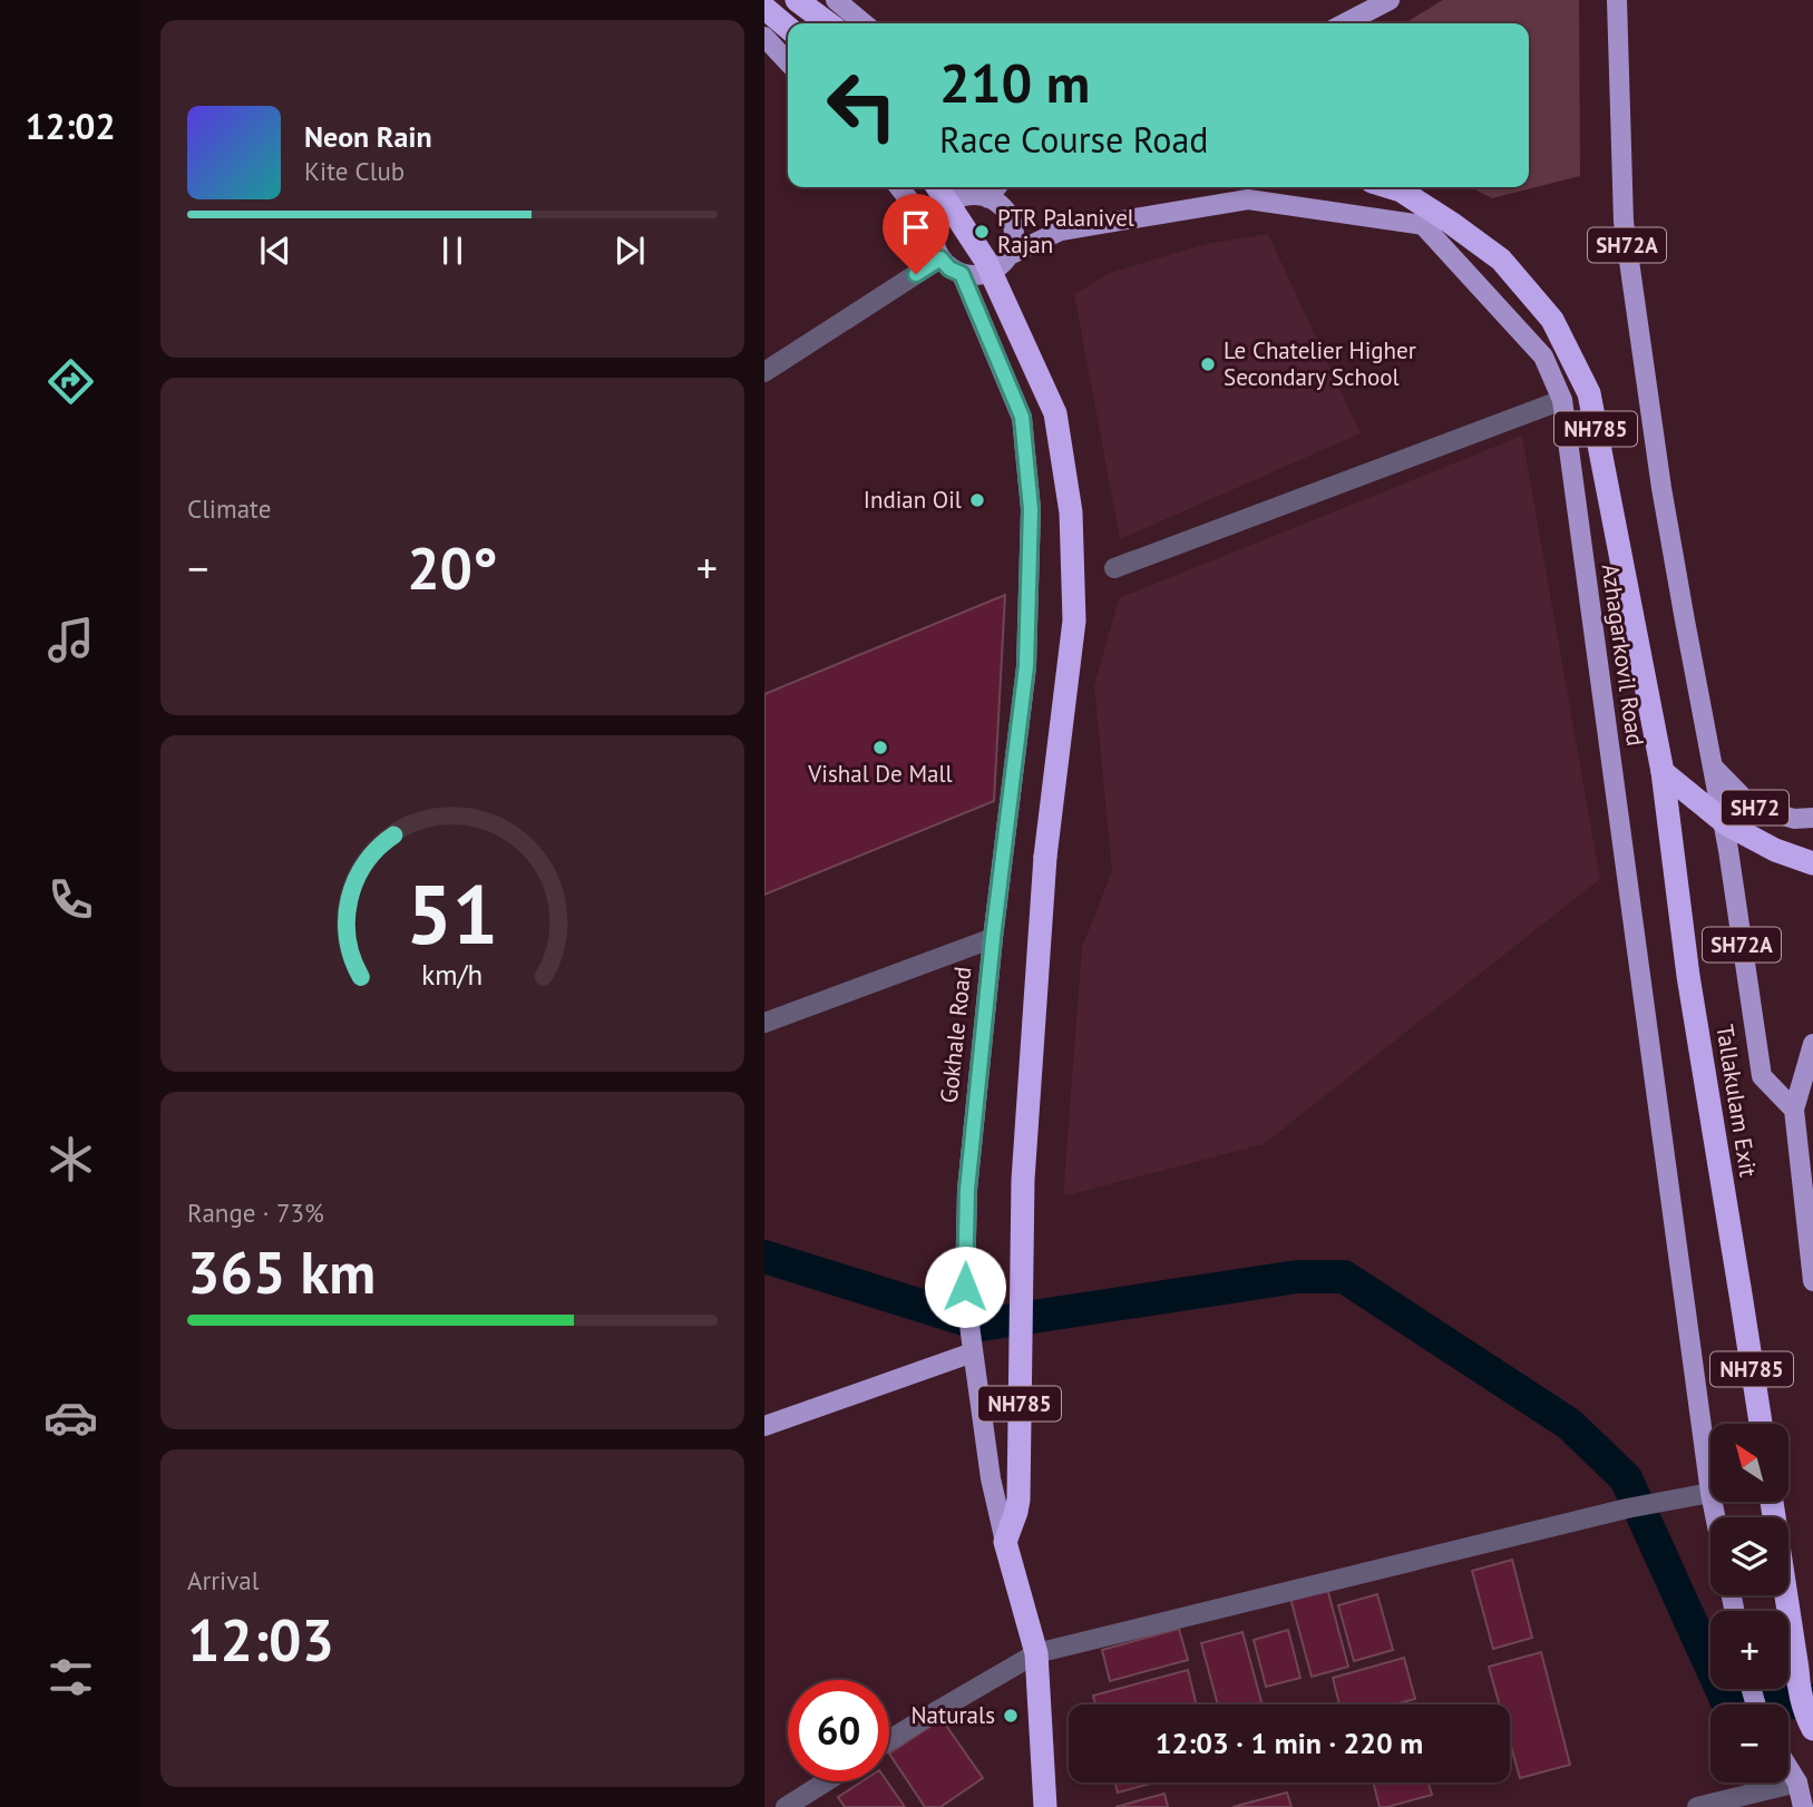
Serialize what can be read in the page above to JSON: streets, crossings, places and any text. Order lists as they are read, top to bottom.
{
  "streets": {
    "highway": ["NH785", "Gokhale Road", "Tallakulam Exit"],
    "main road": ["SH72A", "Azhagarkovil Road", "SH72"]
  },
  "crossings": [
    ["SH72A", "SH72"],
    ["NH785", "Gokhale Road"],
    ["NH785", "Tallakulam Exit"],
    ["Azhagarkovil Road", "Gokhale Road"]
  ],
  "places": [
    "PTR Palanivel Rajan",
    "Le Chatelier Higher Secondary School",
    "Indian Oil",
    "Vishal De Mall",
    "Naturals"
  ],
  "north": "top left",
  "page": {
    "tabs": "12:02",
    "turn": ["210 m", "Race Course Road"],
    "song": ["Neon Rain", "Kite Club"],
    "tile": [
      "Climate",
      ["Range · 73%", "365 km"],
      ["Arrival", "12:03"]
    ],
    "heat": ["−", "20°", "+"],
    "map_buttons": ["+", "−"],
    "limit": "60",
    "trip": "12:03 · 1 min · 220 m",
    "gauge": ["51", "km/h"]
  }
}
